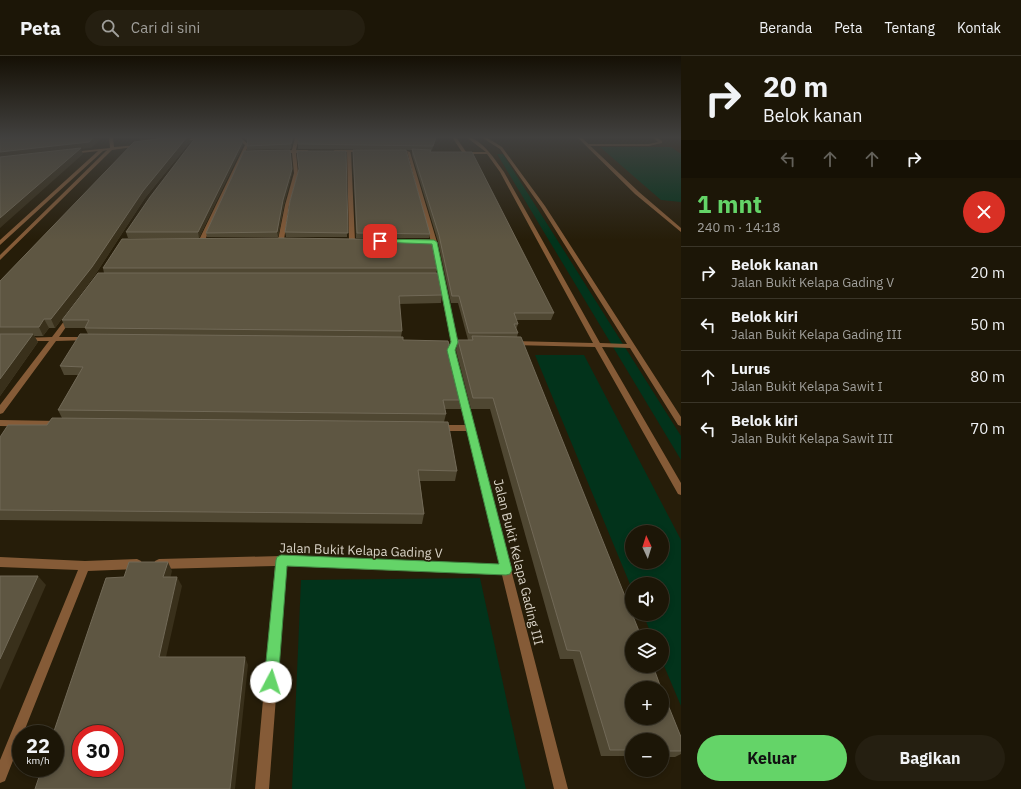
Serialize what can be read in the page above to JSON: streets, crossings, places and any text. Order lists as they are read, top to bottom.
{
  "streets": {
    "street": ["Jalan Bukit Kelapa Gading V", "Jalan Bukit Kelapa Gading III"]
  },
  "crossings": [
    ["Jalan Bukit Kelapa Gading V", "Jalan Bukit Kelapa Gading III"]
  ],
  "north": "top",
  "page": {
    "header": "Peta",
    "search": "Cari di sini",
    "nav": [
      "Beranda",
      "Peta",
      "Tentang",
      "Kontak"
    ],
    "turn": ["20 m", "Belok kanan"],
    "heading": ["1 mnt", "240 m · 14:18"],
    "list": [
      {
        "name": "Belok kanan",
        "note": "Jalan Bukit Kelapa Gading V",
        "value": "20 m"
      },
      {
        "name": "Belok kiri",
        "note": "Jalan Bukit Kelapa Gading III",
        "value": "50 m"
      },
      {
        "name": "Lurus",
        "note": "Jalan Bukit Kelapa Sawit I",
        "value": "80 m"
      },
      {
        "name": "Belok kiri",
        "note": "Jalan Bukit Kelapa Sawit III",
        "value": "70 m"
      }
    ],
    "map_buttons": ["+", "−"],
    "speed": "22 km/h",
    "limit": "30",
    "buttons": ["Keluar", "Bagikan"]
  }
}
